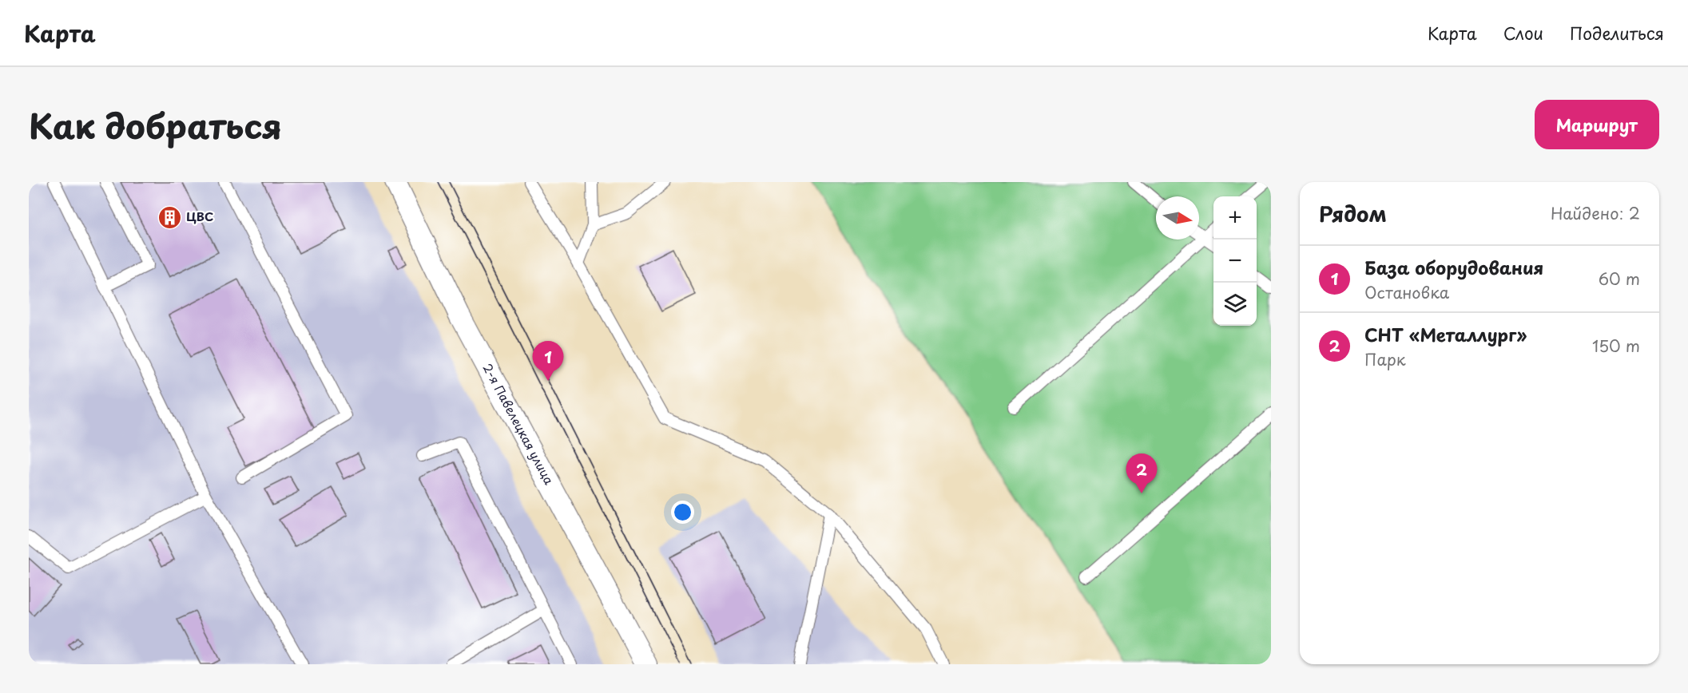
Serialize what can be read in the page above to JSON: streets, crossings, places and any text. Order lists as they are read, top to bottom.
{
  "streets": {
    "street": ["2-я Павелецкая улица"]
  },
  "places": {
    "building": ["ЦВС"]
  },
  "north": "right",
  "page": {
    "header": "Карта",
    "nav": ["Карта", "Слои", "Поделиться"],
    "title": "Как добраться",
    "buttons": "Маршрут",
    "heading": ["Рядом", "Найдено: 2"],
    "map_buttons": ["+", "−"],
    "list": [
      {
        "mark": "1",
        "name": "База оборудования",
        "note": "Остановка",
        "value": "60 m"
      },
      {
        "mark": "2",
        "name": "СНТ «Металлург»",
        "note": "Парк",
        "value": "150 m"
      }
    ],
    "pins": ["1", "2"]
  }
}
